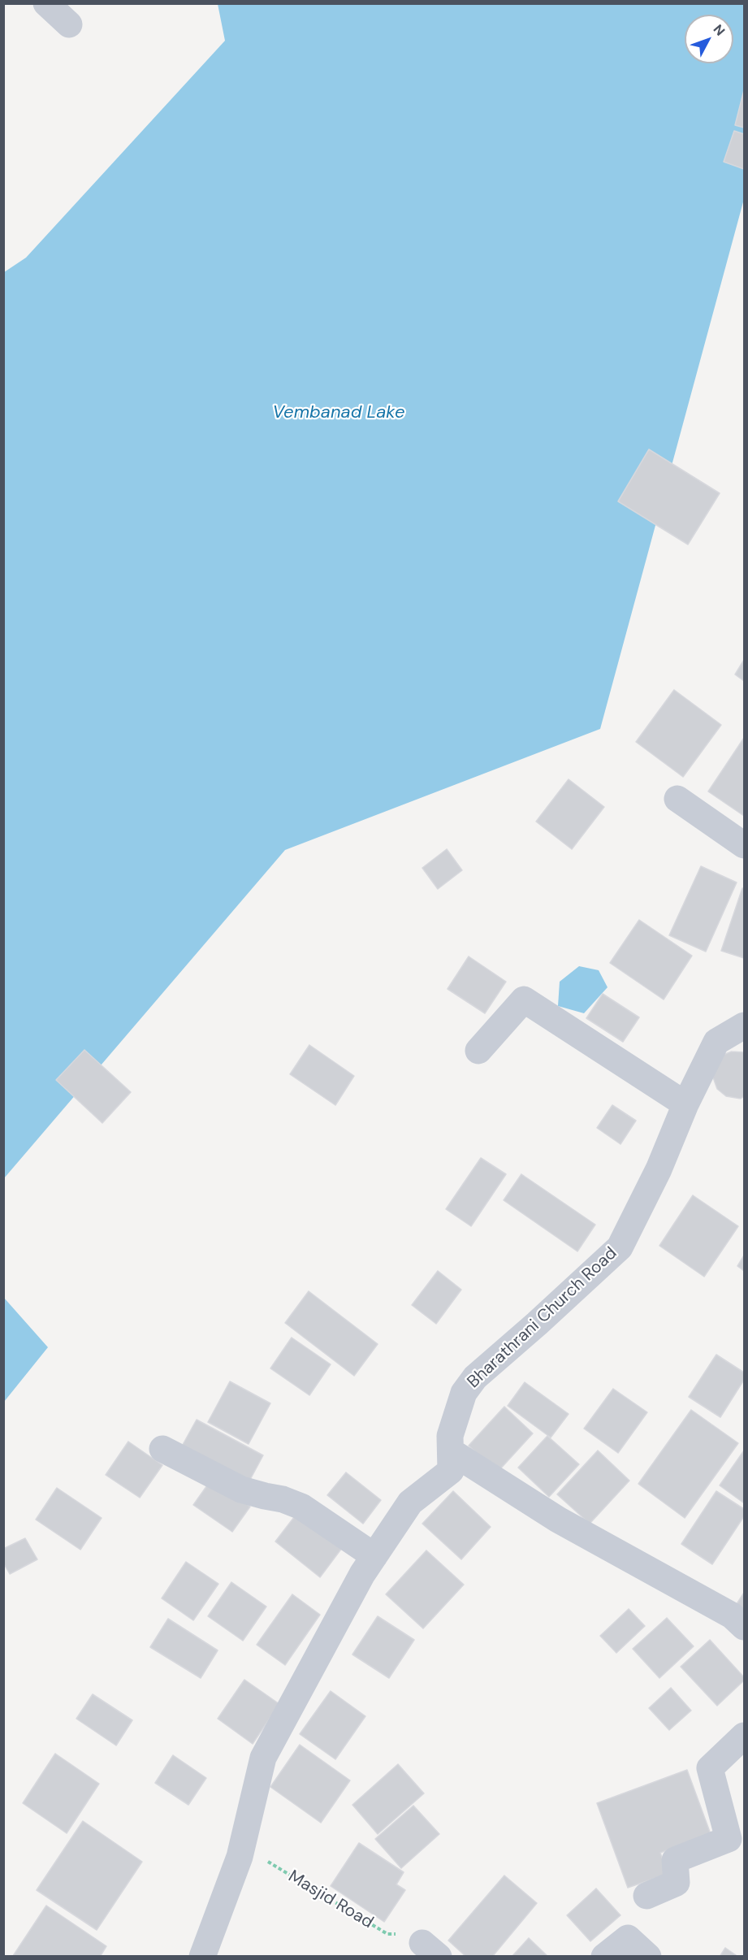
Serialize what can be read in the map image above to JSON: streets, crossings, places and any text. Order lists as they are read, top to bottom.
{
  "streets": {
    "street": ["Bharathrani Church Road"],
    "path": ["Masjid Road"]
  },
  "water": ["Vembanad Lake"],
  "north": "top right"
}
